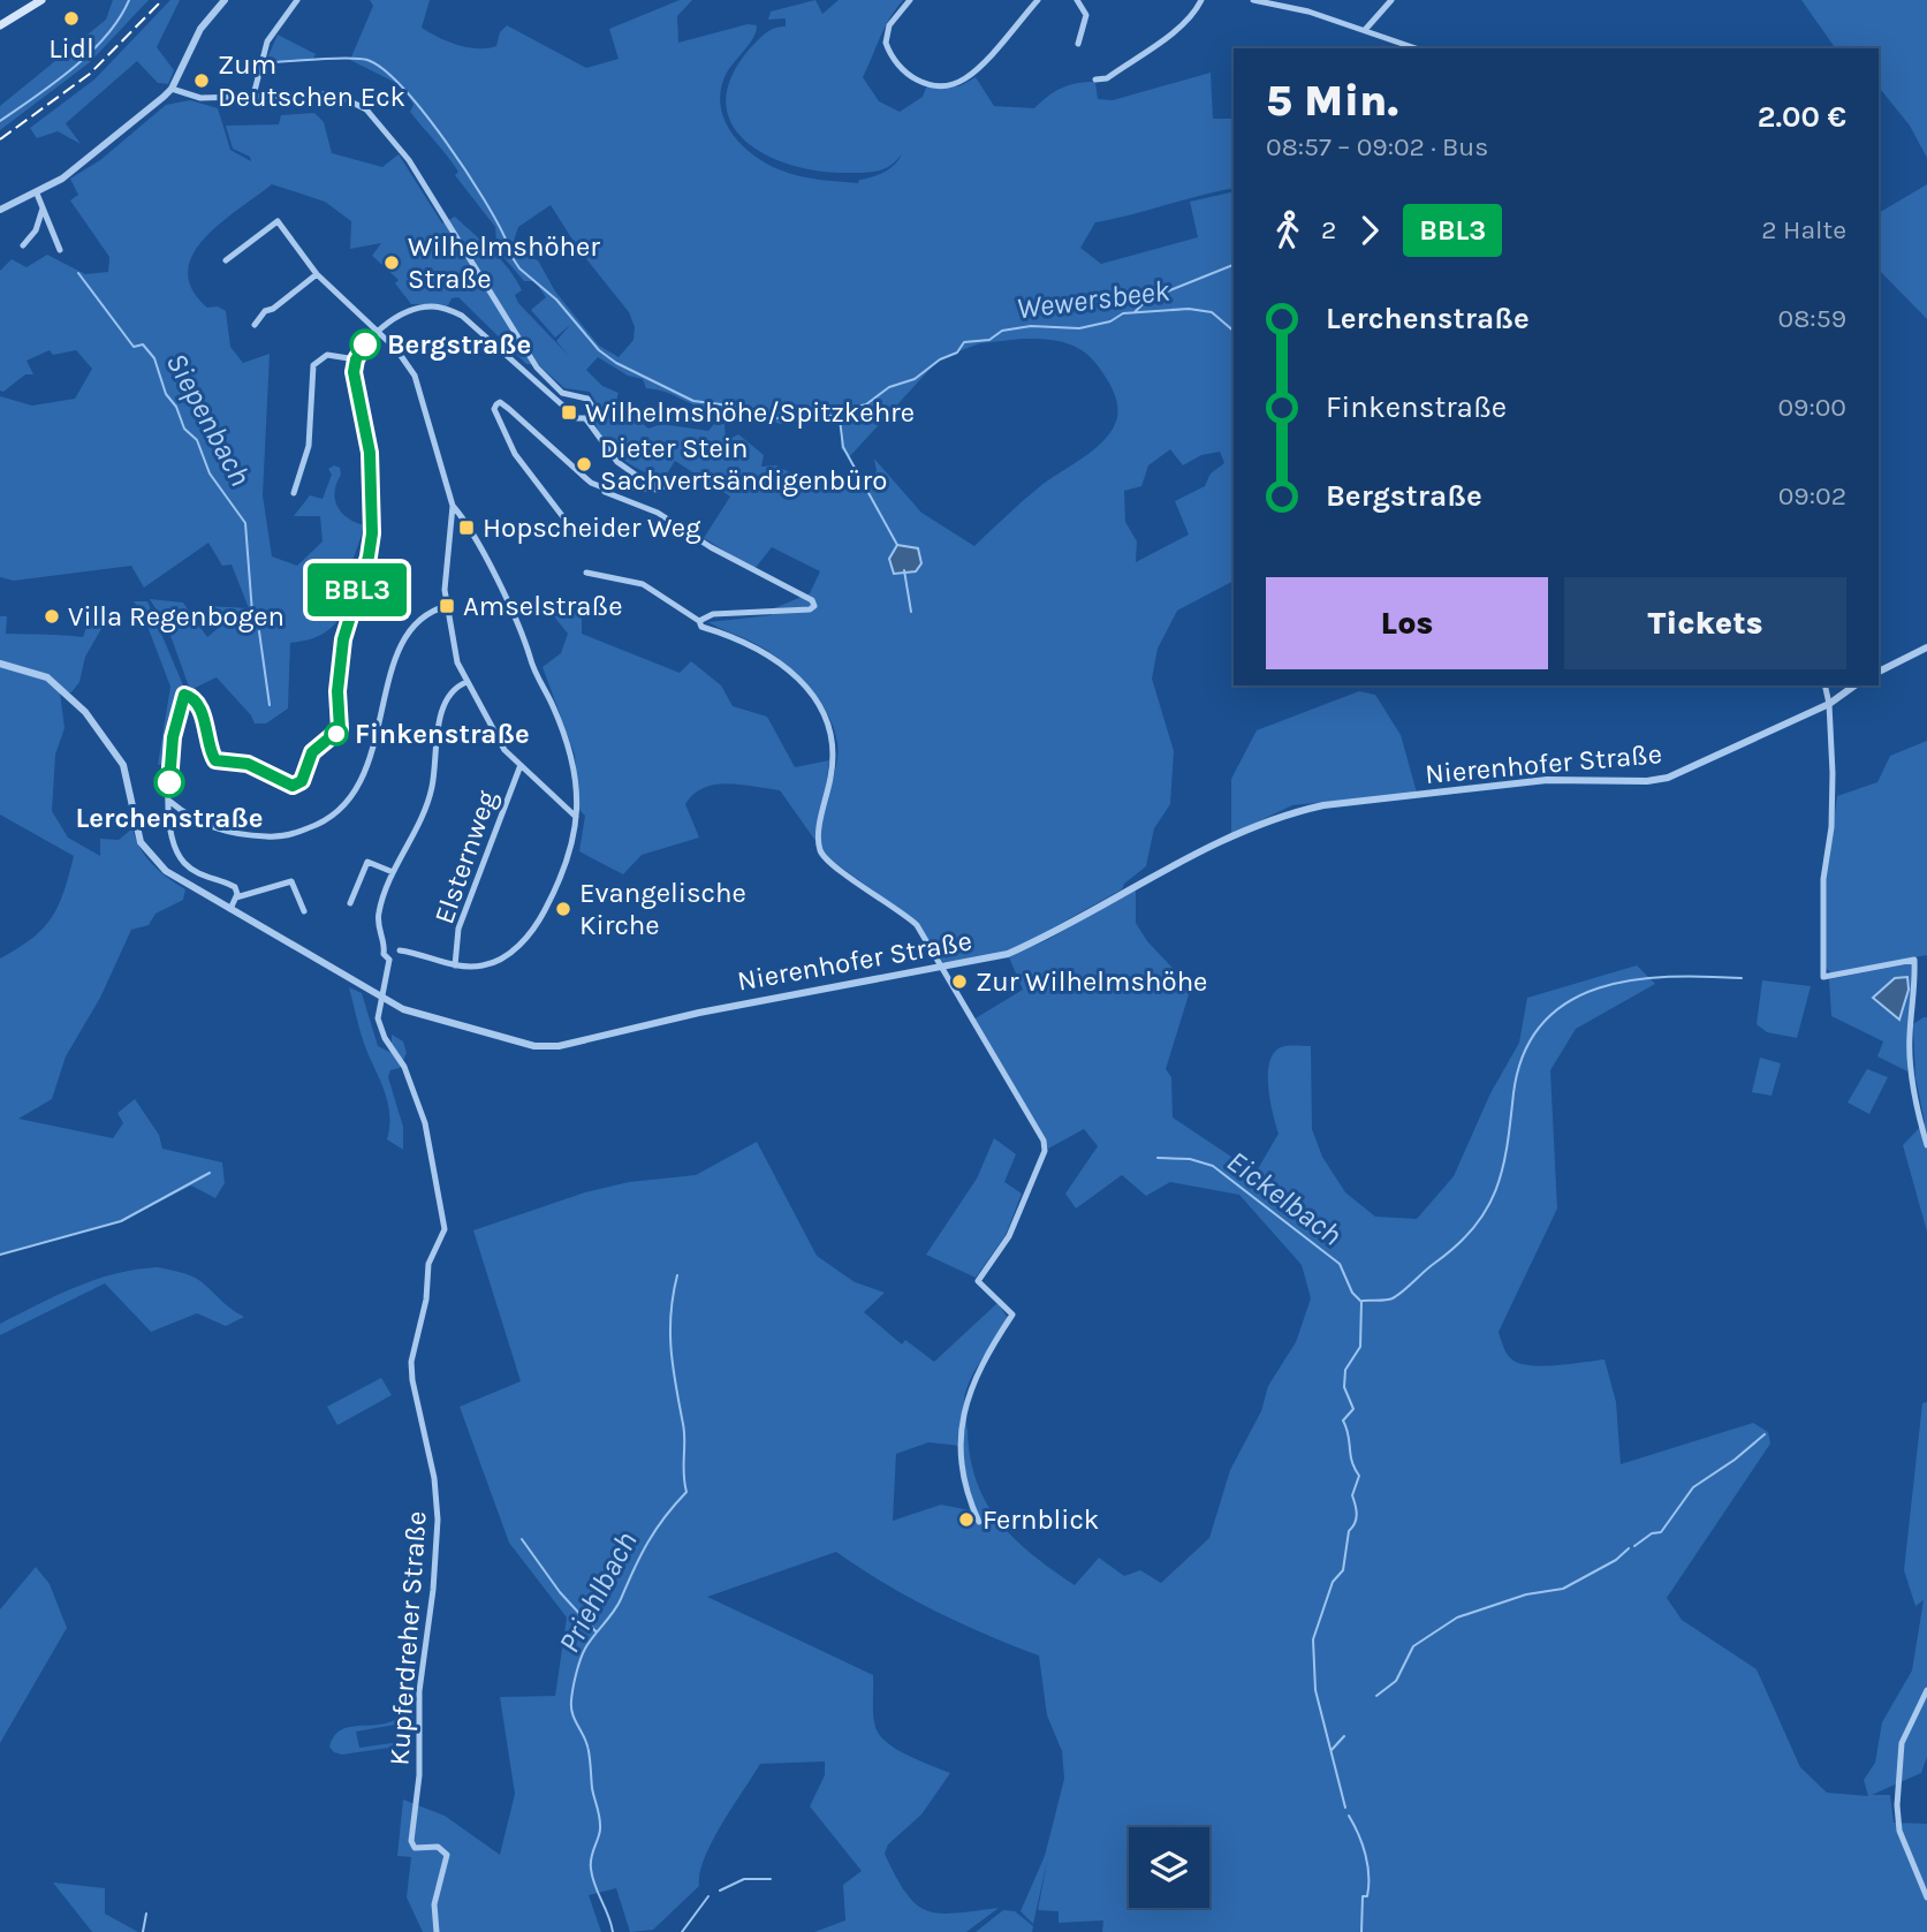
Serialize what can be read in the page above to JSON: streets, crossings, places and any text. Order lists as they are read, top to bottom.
{
  "streets": {
    "street": ["Nierenhofer Straße", "Elsternweg", "Kupferdreher Straße"]
  },
  "crossings": [
    ["Nierenhofer Straße", "Kupferdreher Straße"]
  ],
  "water": [
    "Wewersbeek",
    "Siepenbach",
    "Eickelbach",
    "Priehlbach"
  ],
  "places": {
    "other": [
      "Lidl",
      "Zum Deutschen Eck",
      "Wilhelmshöher Straße",
      "Bergstraße",
      "Dieter Stein Sachvertsändigenbüro",
      "Villa Regenbogen",
      "Finkenstraße",
      "Lerchenstraße",
      "Evangelische Kirche",
      "Zur Wilhelmshöhe",
      "Fernblick"
    ],
    "transit": ["Wilhelmshöhe/Spitzkehre", "Hopscheider Weg", "Amselstraße"]
  },
  "lines": ["bus line BBL3"],
  "page": {
    "on_map": "BBL3",
    "heading": ["5 Min.", "08:57 – 09:02 · Bus", "2.00 €"],
    "legs": ["2", "BBL3", "2 Halte"],
    "list": [
      {
        "name": "Lerchenstraße",
        "value": "08:59"
      },
      {
        "name": "Finkenstraße",
        "value": "09:00"
      },
      {
        "name": "Bergstraße",
        "value": "09:02"
      }
    ],
    "buttons": ["Los", "Tickets"]
  }
}
